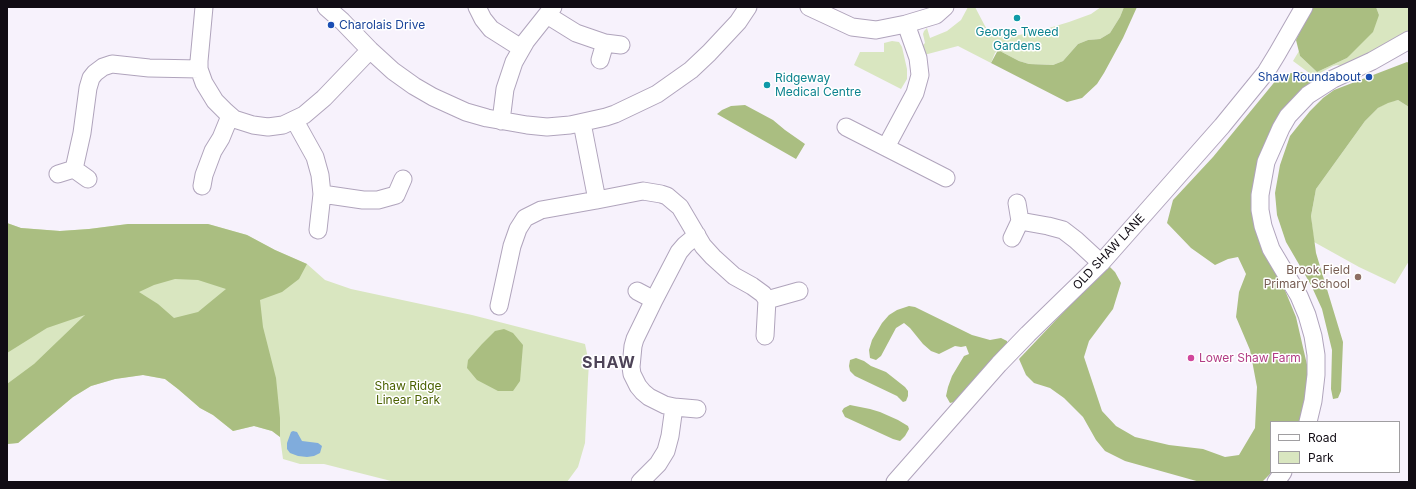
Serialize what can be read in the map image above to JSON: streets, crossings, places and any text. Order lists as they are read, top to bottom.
{
  "streets": {
    "street": ["OLD SHAW LANE"]
  },
  "districts": ["SHAW"],
  "parks": ["Shaw Ridge Linear Park"],
  "places": [
    "George Tweed Gardens",
    "Charolais Drive",
    "Shaw Roundabout",
    "Ridgeway Medical Centre",
    "Brook Field Primary School",
    "Lower Shaw Farm"
  ],
  "legend": ["Road", "Park"]
}
